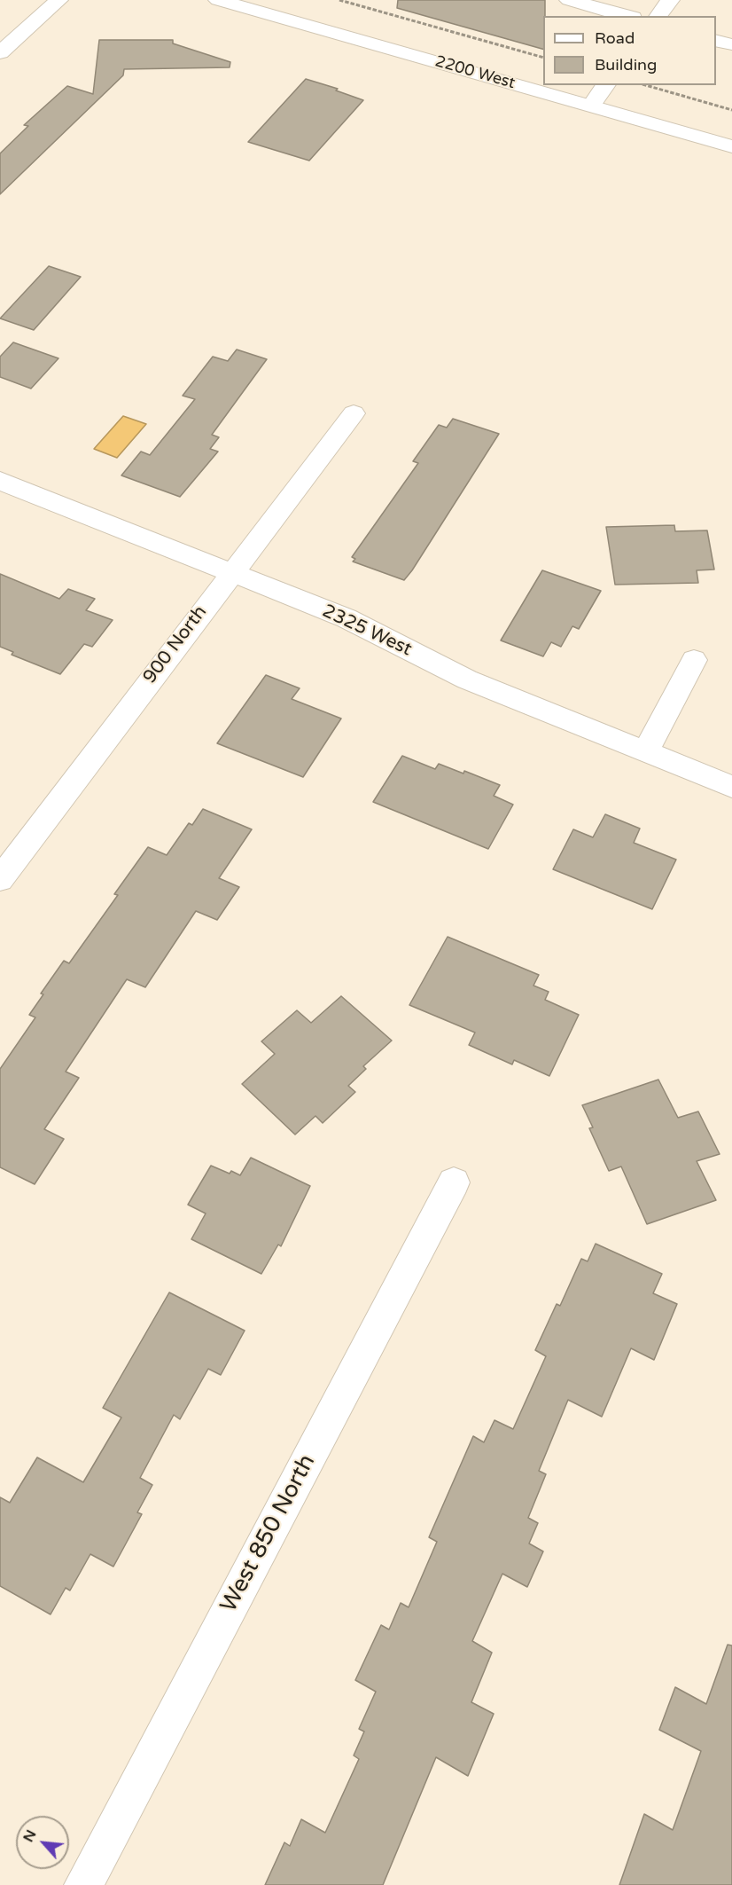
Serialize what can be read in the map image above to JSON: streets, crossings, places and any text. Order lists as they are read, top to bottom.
{
  "streets": {
    "street": [
      "2200 West",
      "2325 West",
      "900 North",
      "West 850 North"
    ]
  },
  "crossings": [
    ["2325 West", "900 North"]
  ],
  "legend": ["Road", "Building"],
  "north": "top left"
}
